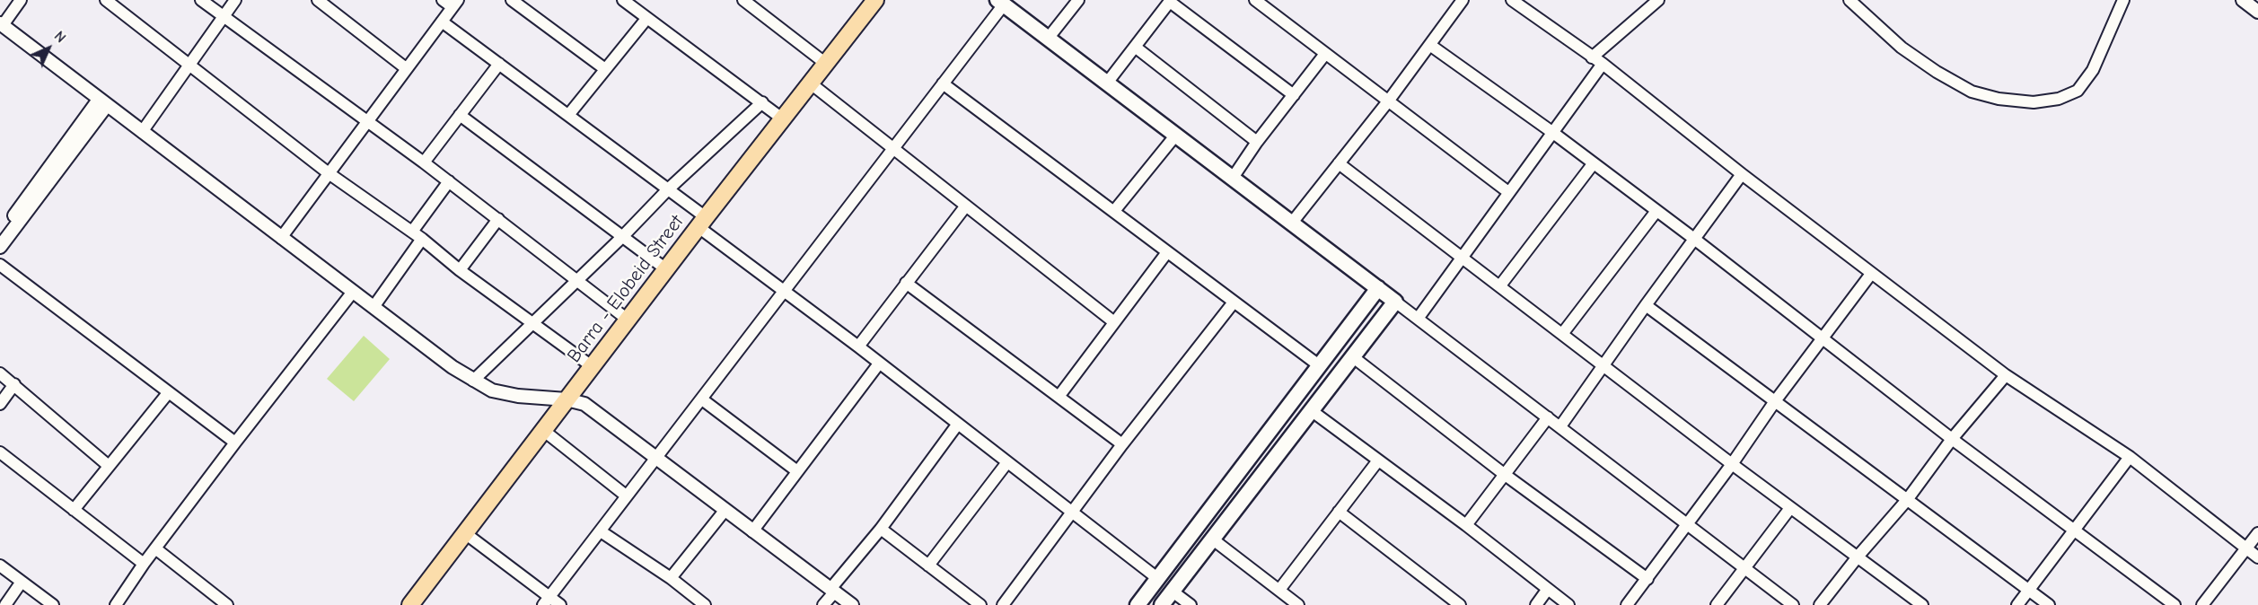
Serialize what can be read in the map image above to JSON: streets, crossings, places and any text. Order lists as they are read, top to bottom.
{
  "streets": {
    "main road": ["Barra - Elobeid Street"]
  },
  "north": "top right"
}
